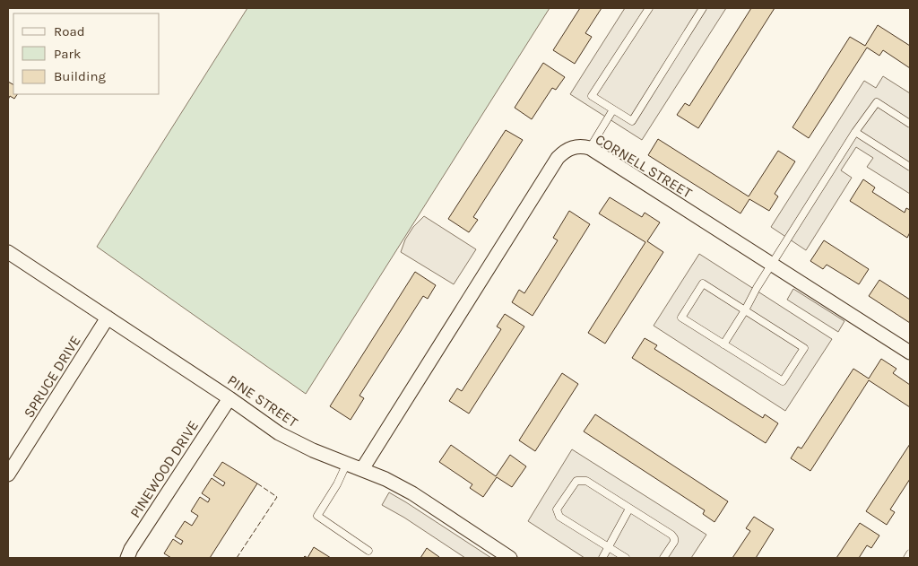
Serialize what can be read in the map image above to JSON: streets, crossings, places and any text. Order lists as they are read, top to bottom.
{
  "streets": {
    "street": [
      "CORNELL STREET",
      "SPRUCE DRIVE",
      "PINE STREET",
      "PINEWOOD DRIVE"
    ]
  },
  "crossings": [
    ["CORNELL STREET", "PINE STREET"],
    ["SPRUCE DRIVE", "PINE STREET"],
    ["PINE STREET", "PINEWOOD DRIVE"]
  ],
  "legend": ["Road", "Park", "Building"]
}
